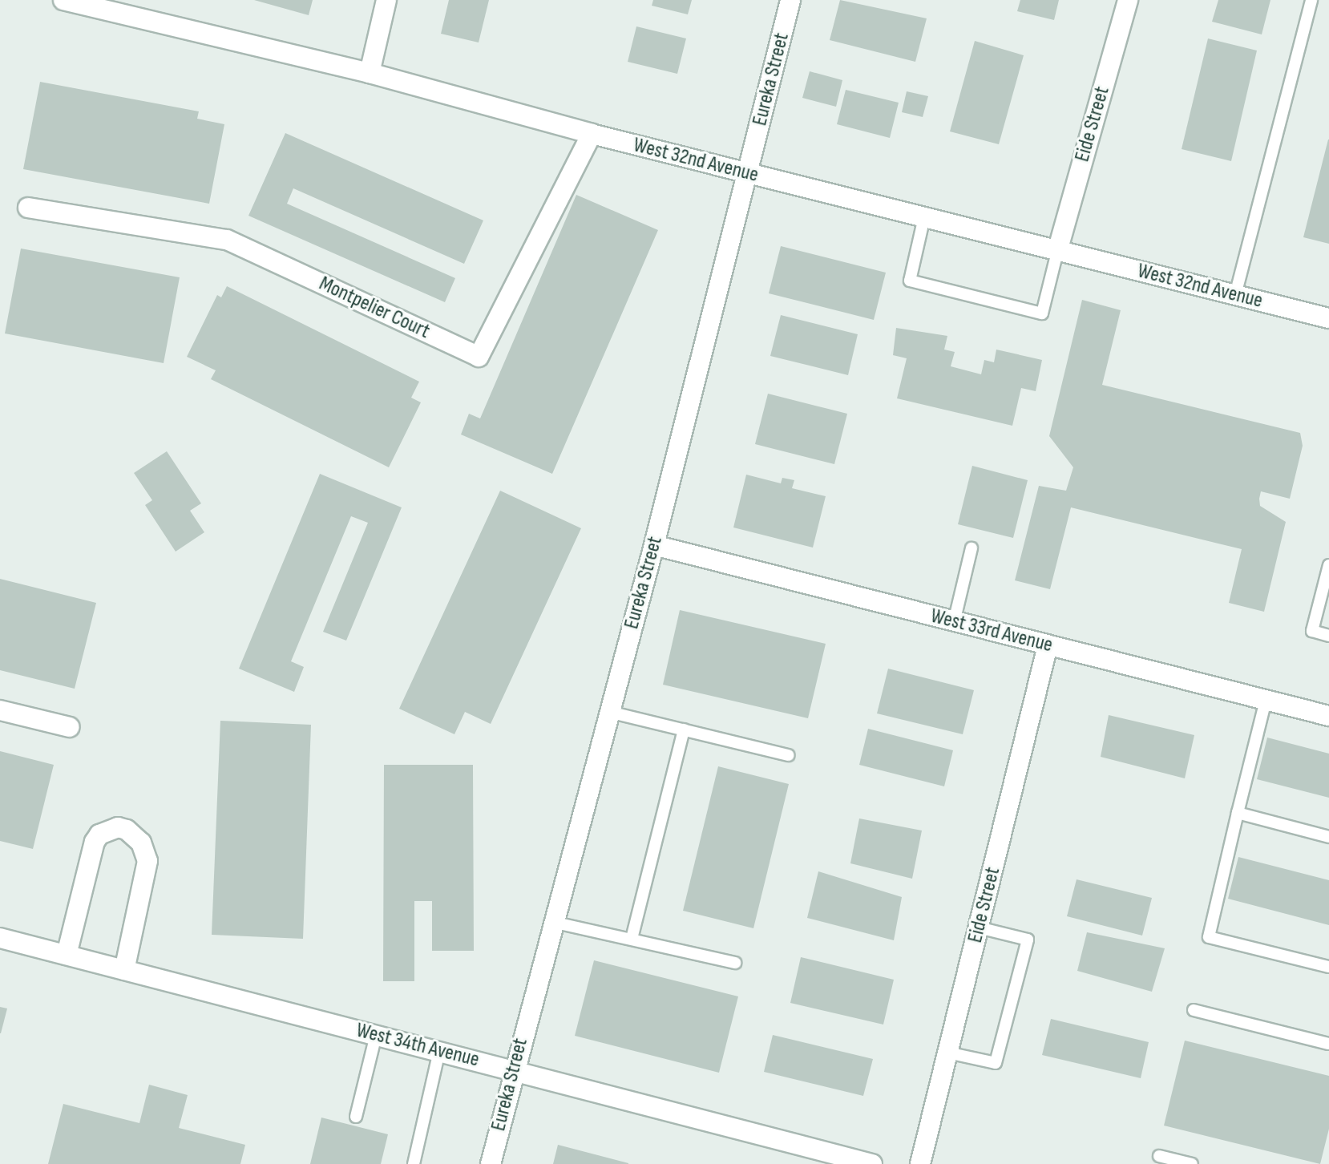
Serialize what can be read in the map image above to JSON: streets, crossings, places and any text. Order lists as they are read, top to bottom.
{
  "streets": {
    "street": [
      "Eureka Street",
      "Eide Street",
      "West 32nd Avenue",
      "Montpelier Court",
      "West 33rd Avenue",
      "West 34th Avenue"
    ]
  },
  "crossings": [
    ["Eureka Street", "West 32nd Avenue"],
    ["Eureka Street", "West 33rd Avenue"],
    ["Eureka Street", "West 34th Avenue"],
    ["Eide Street", "West 32nd Avenue"],
    ["Eide Street", "West 33rd Avenue"],
    ["West 32nd Avenue", "Montpelier Court"]
  ]
}
